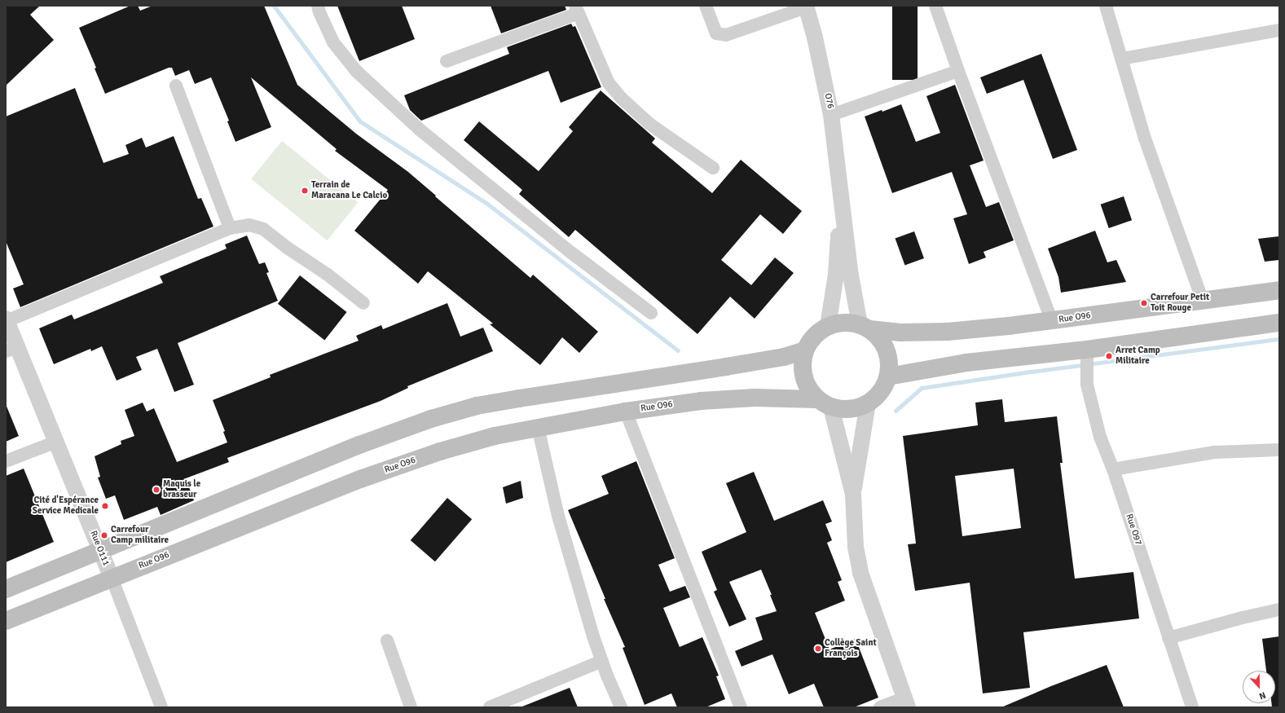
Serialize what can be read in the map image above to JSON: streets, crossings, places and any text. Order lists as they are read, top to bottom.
{
  "streets": {
    "main road": ["Rue O96"],
    "street": ["O76", "Rue O97", "Rue O111"]
  },
  "crossings": [
    ["Rue O96", "Rue O111"]
  ],
  "places": [
    "Terrain de Maracana Le Calcio",
    "Carrefour Petit Toit Rouge",
    "Arret Camp Militaire",
    "Maquis le brasseur",
    "Cité d'Espérance Service Medicale",
    "Carrefour Camp militaire",
    "Collège Saint François"
  ],
  "north": "bottom"
}
